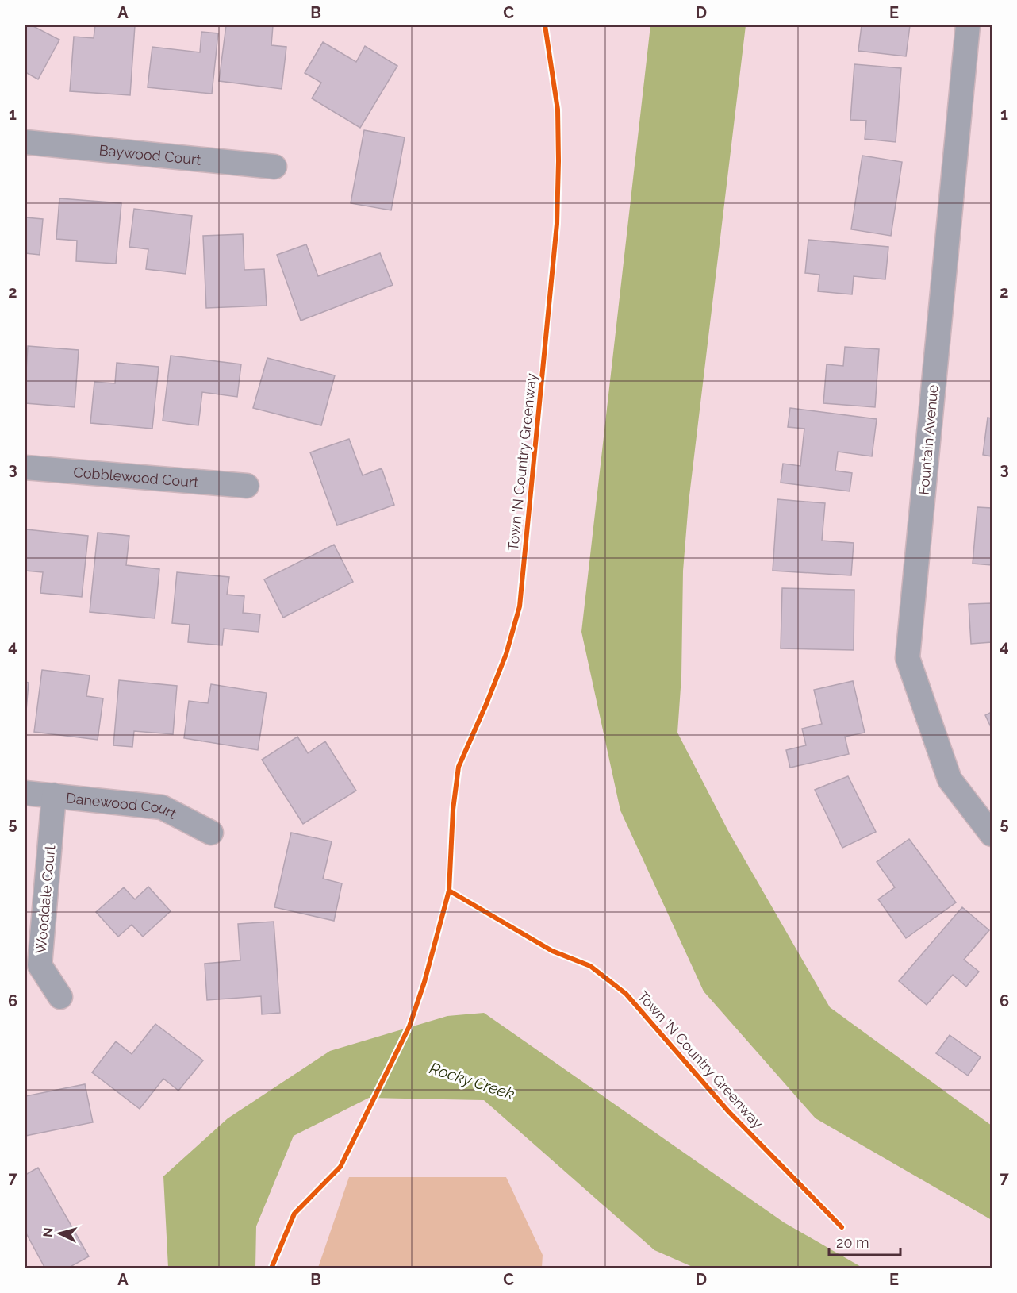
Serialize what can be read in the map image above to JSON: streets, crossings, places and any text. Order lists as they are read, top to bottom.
{
  "streets": {
    "street": [
      "Baywood Court",
      "Fountain Avenue",
      "Cobblewood Court",
      "Danewood Court",
      "Wooddale Court"
    ],
    "cycle path": ["Town 'N Country Greenway"]
  },
  "crossings": [
    ["Danewood Court", "Wooddale Court"]
  ],
  "water": ["Rocky Creek"],
  "scale_bar": "20 m",
  "north": "left",
  "grid": {
    "columns": [
      "A",
      "B",
      "C",
      "D",
      "E"
    ],
    "rows": [
      "1",
      "2",
      "3",
      "4",
      "5",
      "6",
      "7"
    ]
  }
}
